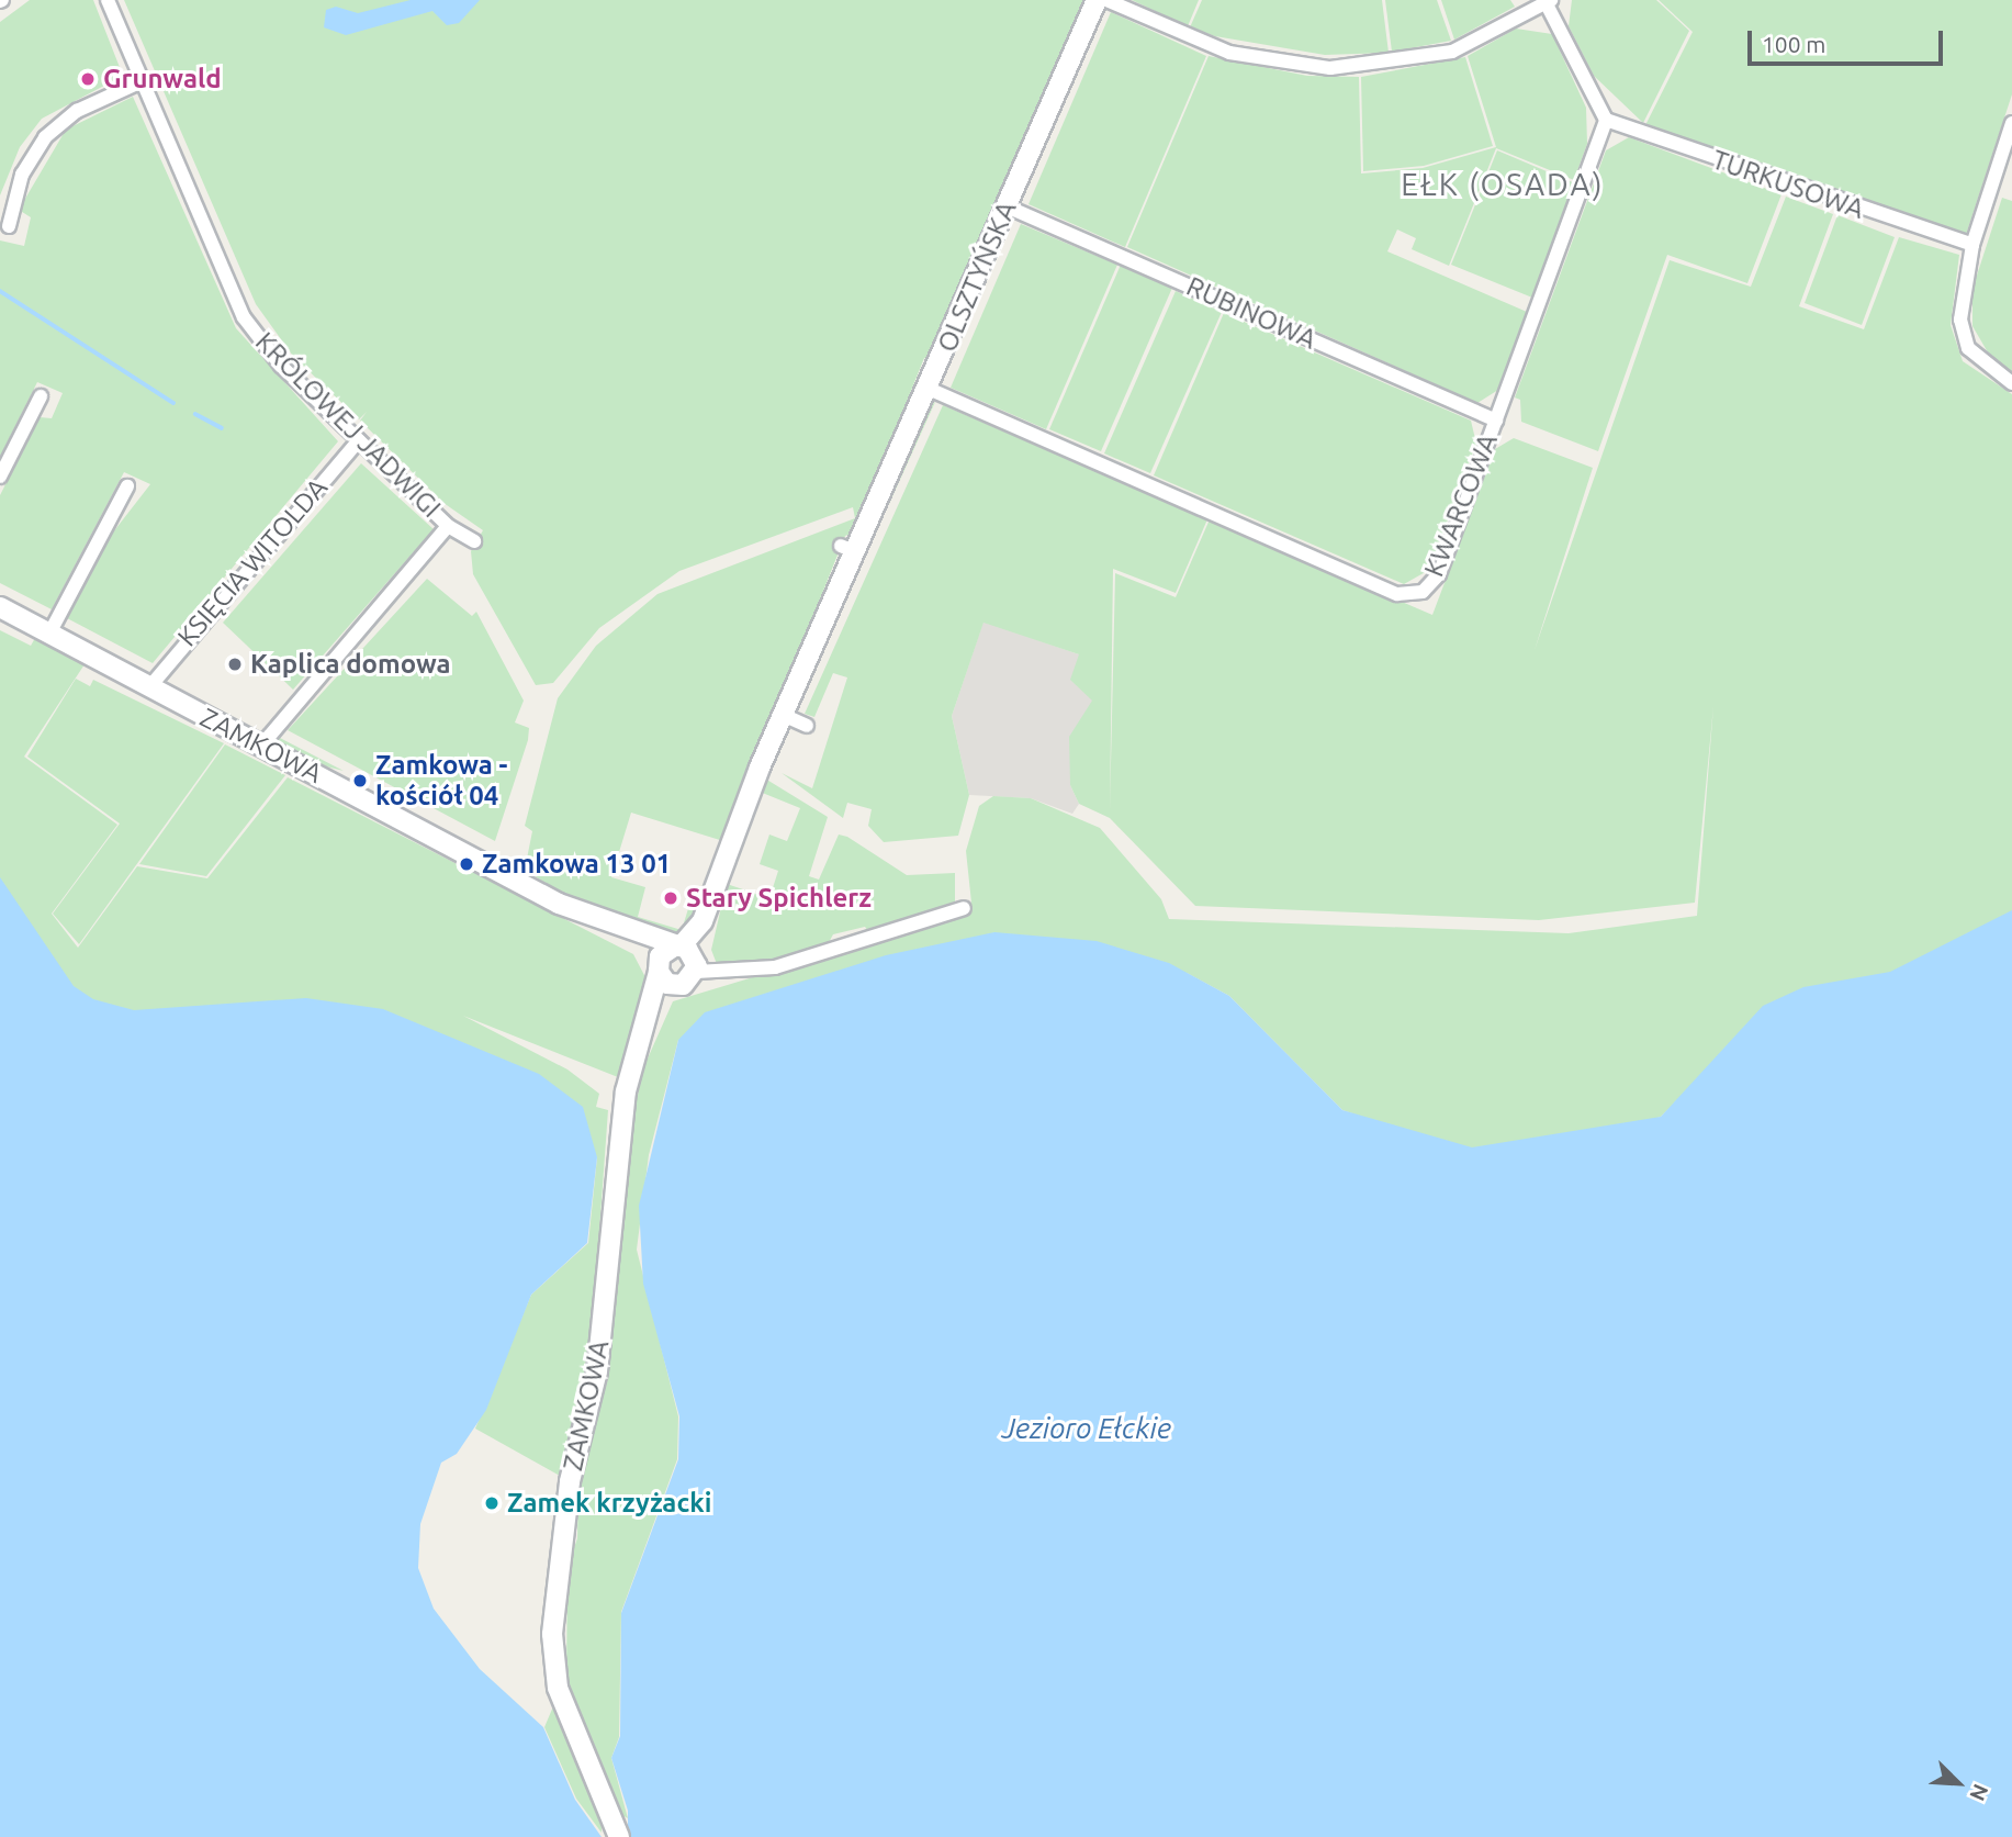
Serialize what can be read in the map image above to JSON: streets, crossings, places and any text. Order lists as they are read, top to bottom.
{
  "streets": {
    "street": [
      "TURKUSOWA",
      "OLSZTYŃSKA",
      "RUBINOWA",
      "KRÓLOWEJ JADWIGI",
      "KWARCOWA",
      "KSIĘCIA WITOLDA",
      "ZAMKOWA"
    ]
  },
  "crossings": [
    ["TURKUSOWA", "KWARCOWA"],
    ["OLSZTYŃSKA", "RUBINOWA"],
    ["OLSZTYŃSKA", "KWARCOWA"],
    ["RUBINOWA", "KWARCOWA"],
    ["KRÓLOWEJ JADWIGI", "KSIĘCIA WITOLDA"],
    ["KSIĘCIA WITOLDA", "ZAMKOWA"]
  ],
  "districts": ["EŁK (OSADA)"],
  "water": ["Jezioro Ełckie"],
  "places": [
    "Grunwald",
    "Kaplica domowa",
    "Zamkowa - kościół 04",
    "Zamkowa 13 01",
    "Stary Spichlerz",
    "Zamek krzyżacki"
  ],
  "scale_bar": "100 m",
  "north": "bottom right"
}
